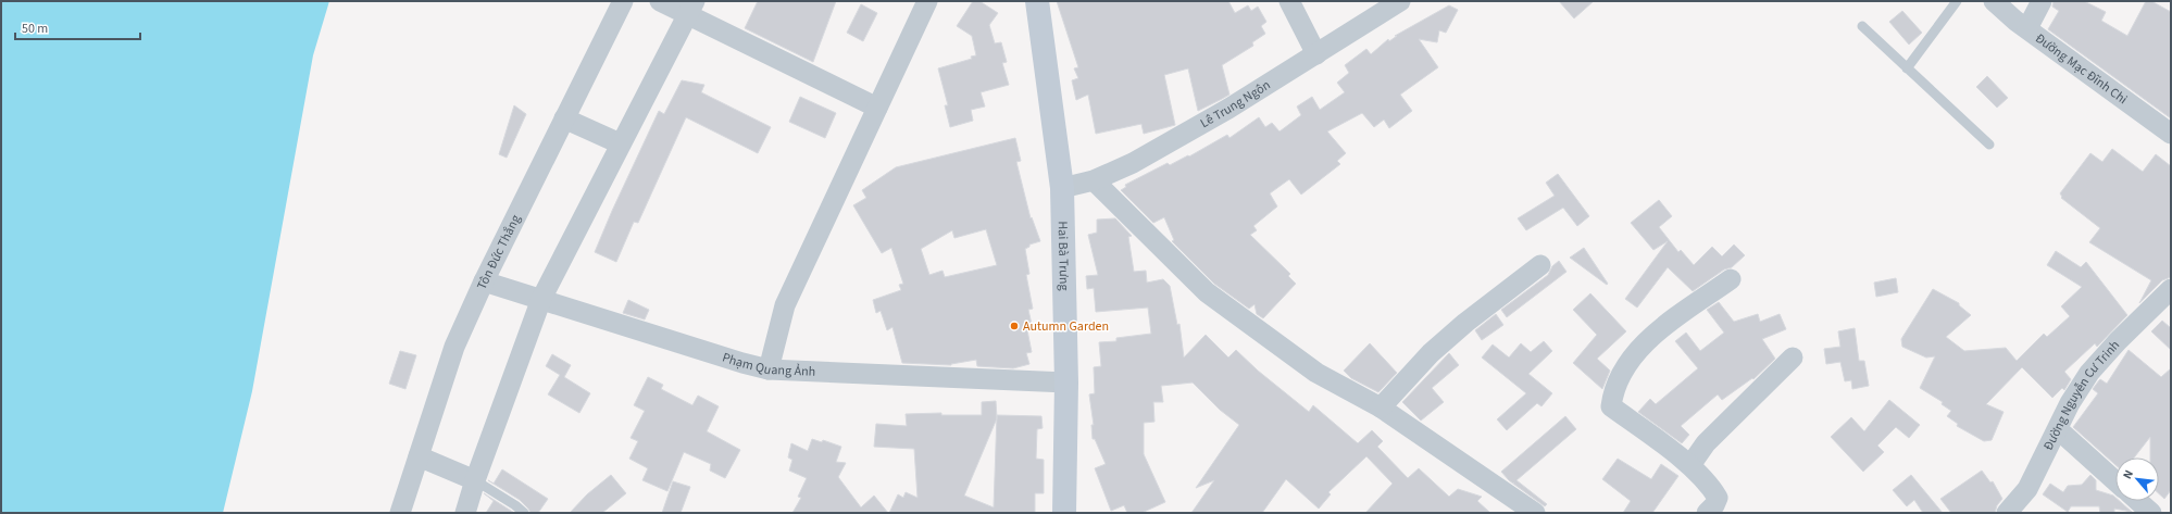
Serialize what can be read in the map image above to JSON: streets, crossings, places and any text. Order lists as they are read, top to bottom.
{
  "streets": {
    "main road": ["Hai Bà Trưng"],
    "street": [
      "Đường Mạc Đĩnh Chi",
      "Lê Trung Ngôn",
      "Tôn Đức Thắng",
      "Phạm Quang Ảnh",
      "Đường Nguyễn Cư Trinh"
    ]
  },
  "crossings": [
    ["Lê Trung Ngôn", "Hai Bà Trưng"],
    ["Tôn Đức Thắng", "Phạm Quang Ảnh"],
    ["Hai Bà Trưng", "Phạm Quang Ảnh"]
  ],
  "places": ["Autumn Garden"],
  "scale_bar": "50 m",
  "north": "top left"
}
